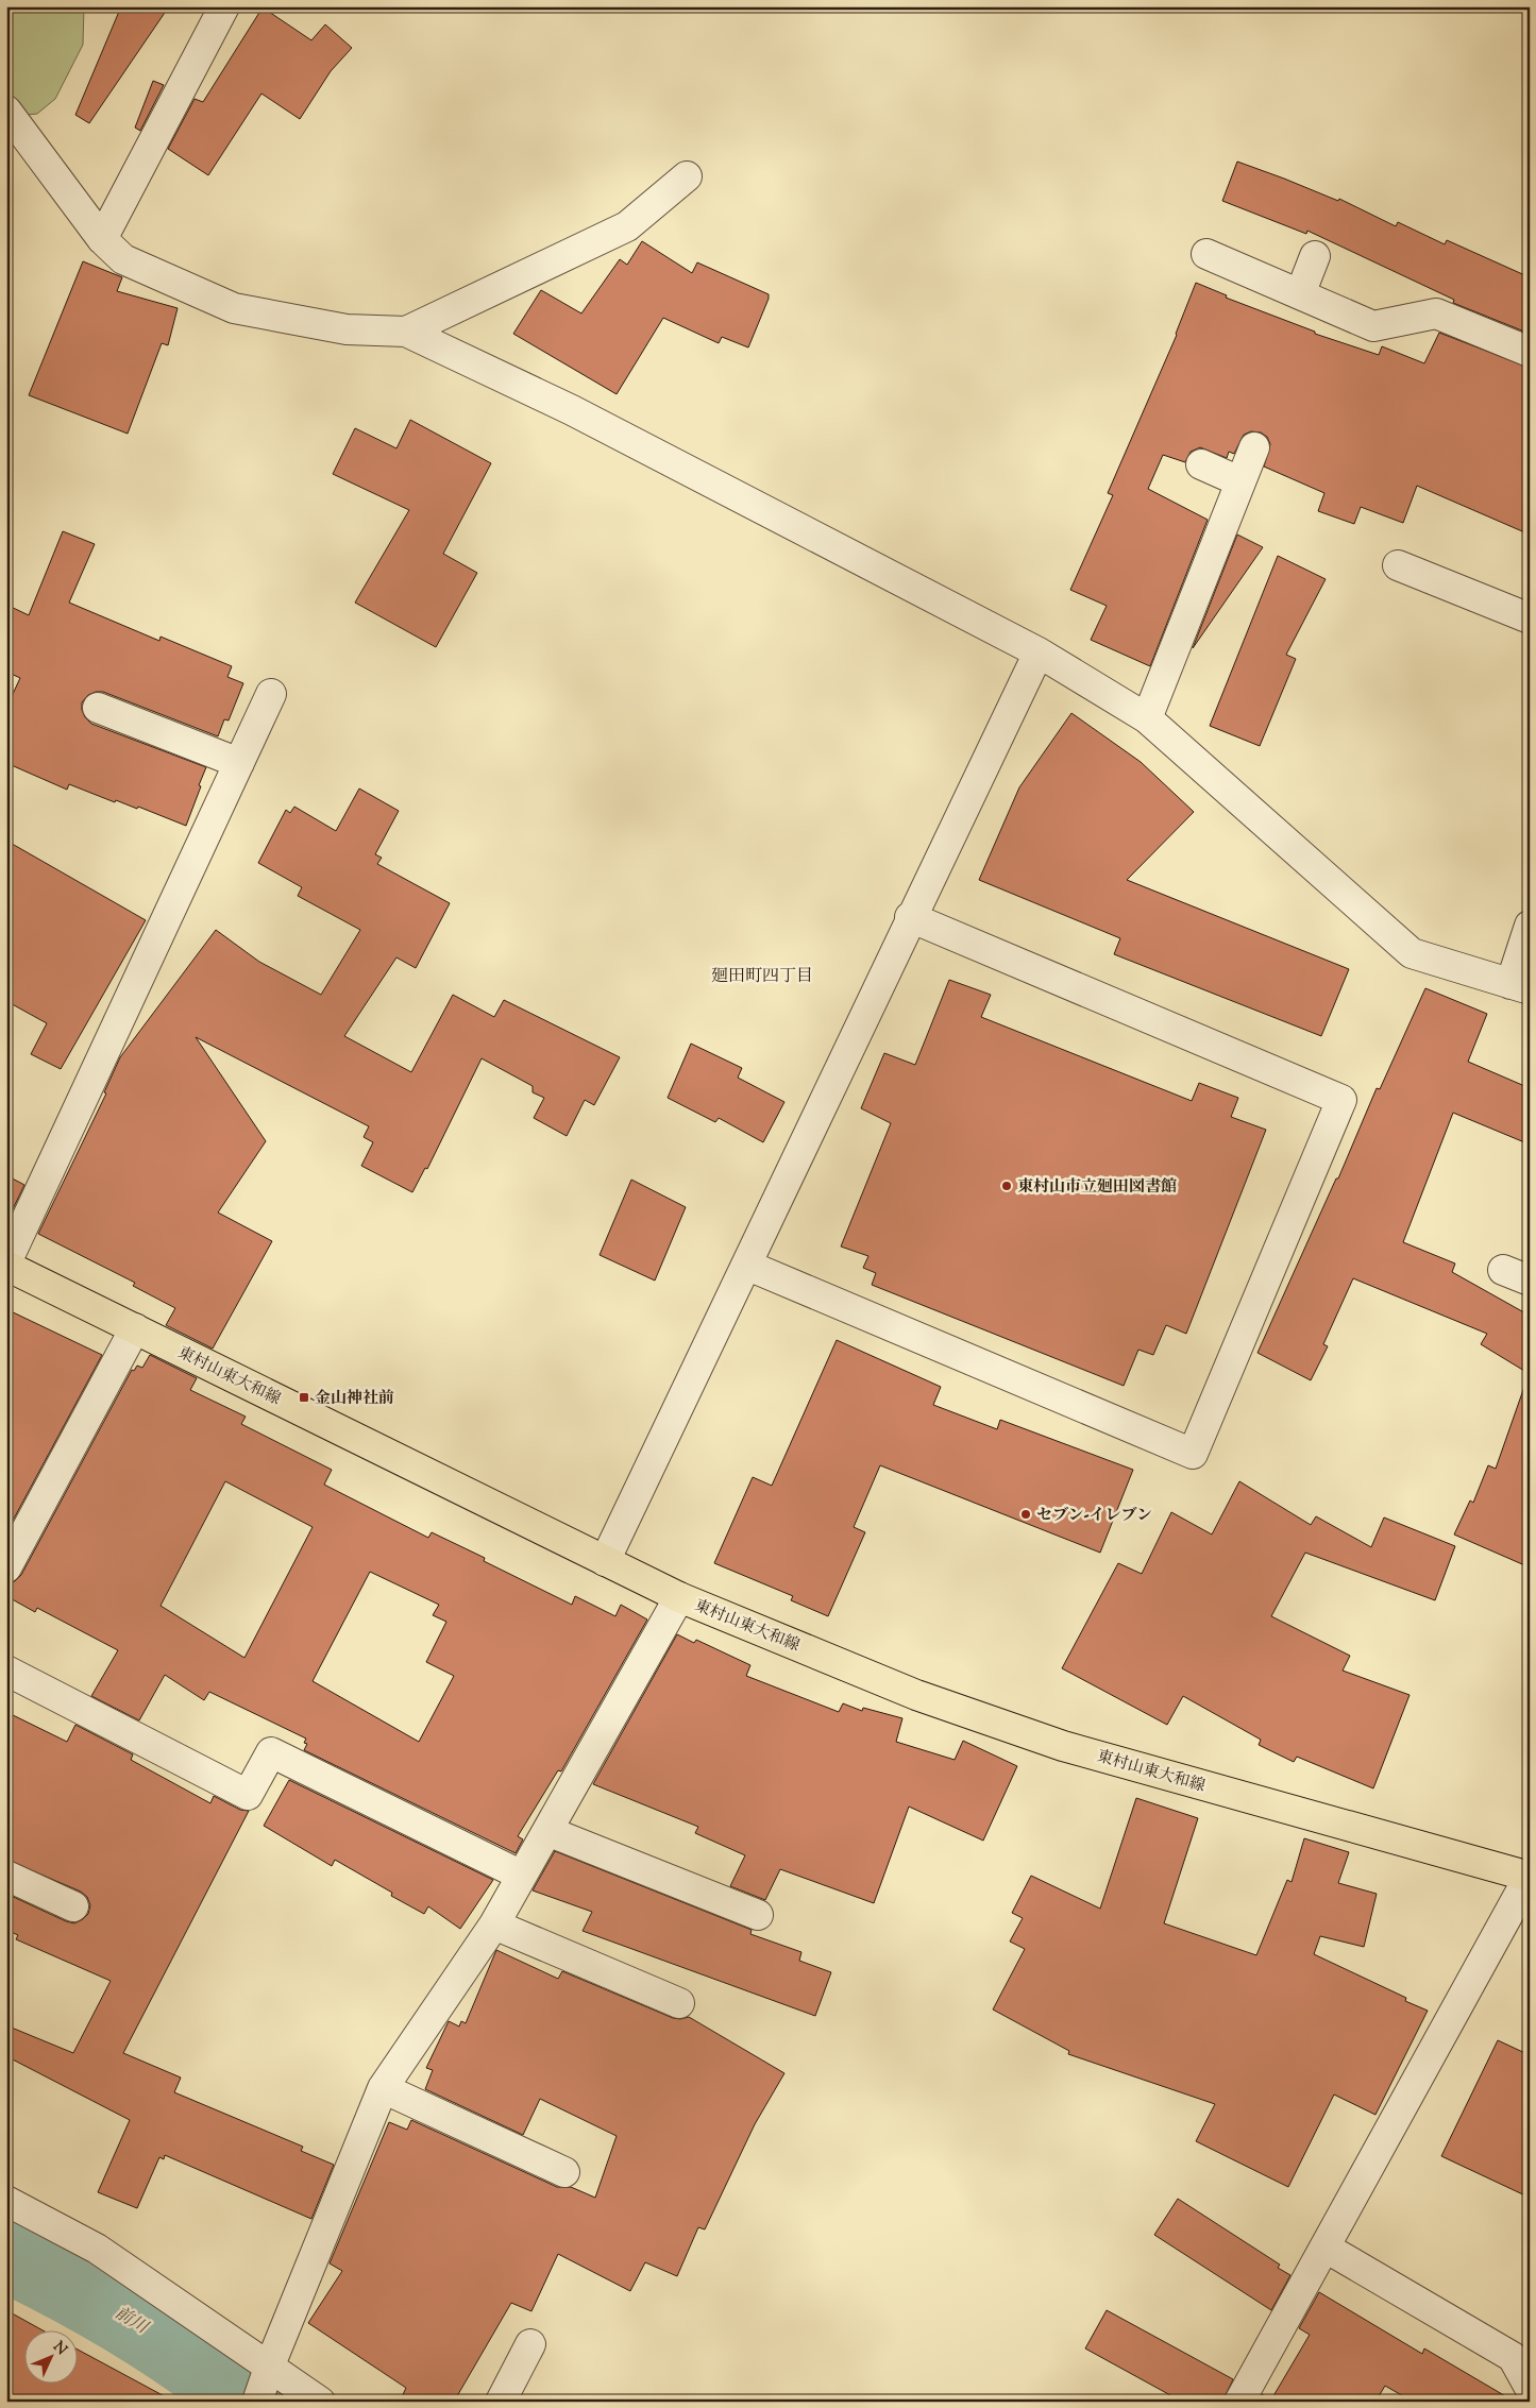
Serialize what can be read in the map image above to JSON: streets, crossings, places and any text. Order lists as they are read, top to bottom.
{
  "streets": {
    "main road": ["東村山東大和線"]
  },
  "districts": ["廻田町四丁目"],
  "water": ["前川"],
  "places": {
    "other": ["東村山市立廻田図書館", "セブン-イレブン"],
    "transit": ["金山神社前"]
  },
  "north": "top right"
}
